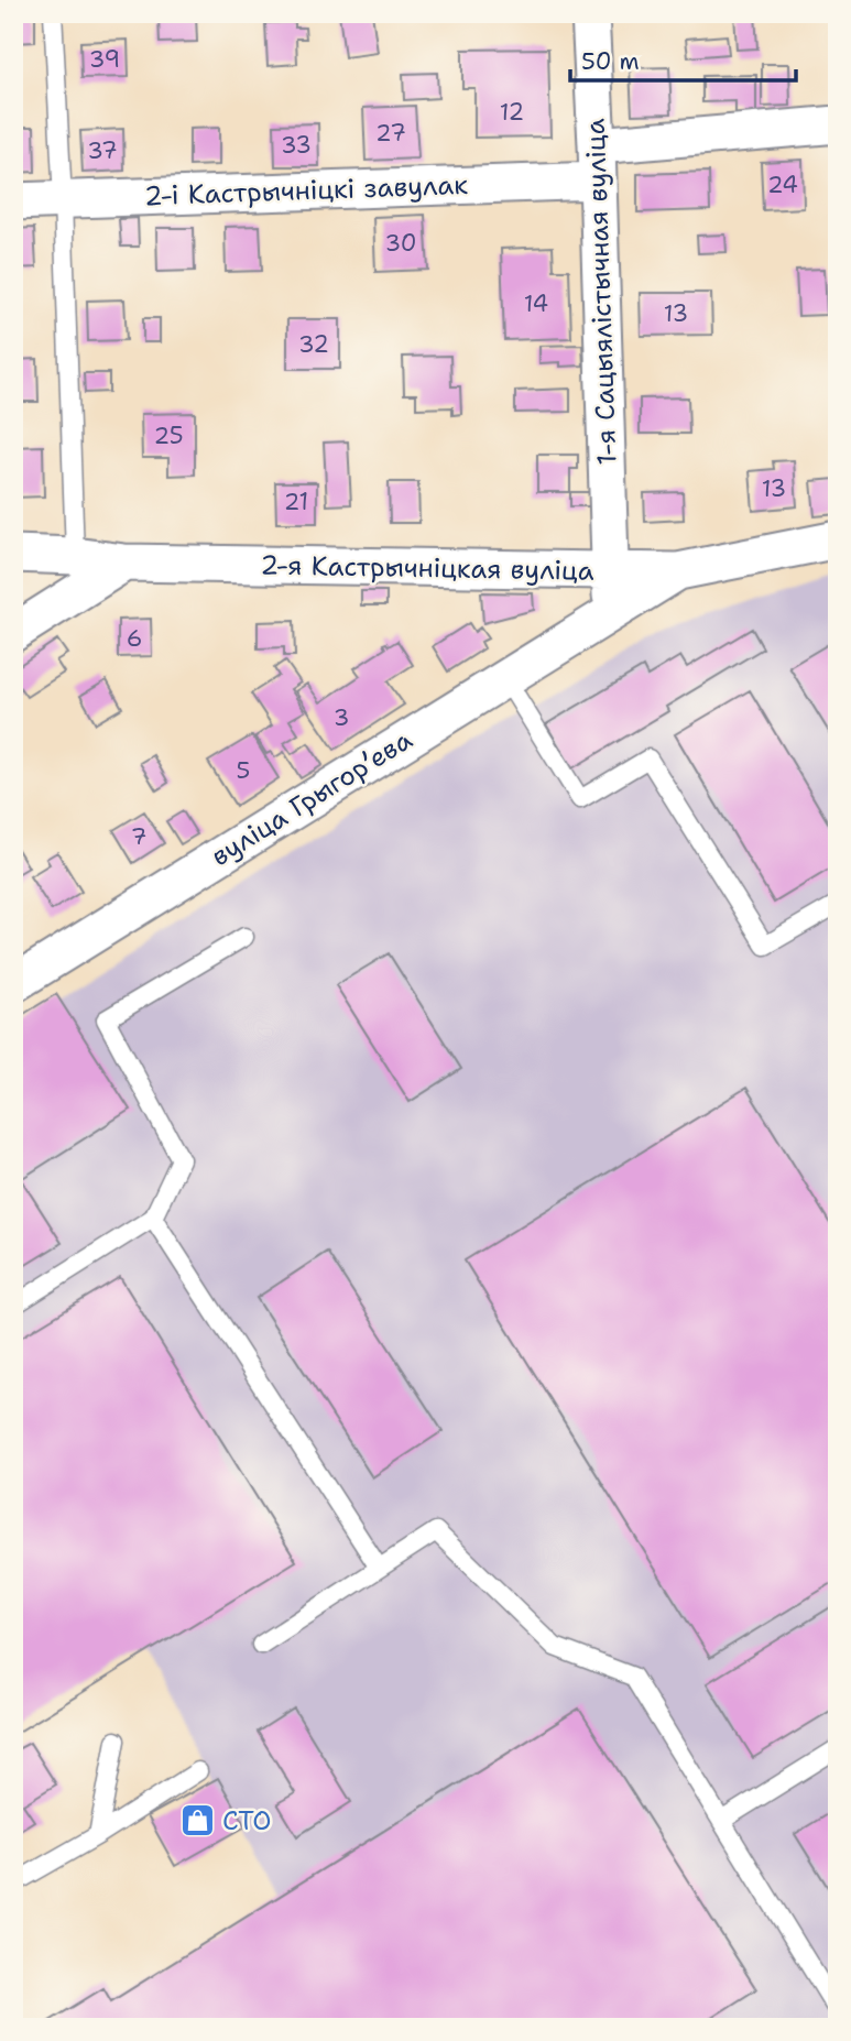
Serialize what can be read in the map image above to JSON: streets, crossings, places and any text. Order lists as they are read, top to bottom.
{
  "streets": {
    "street": [
      "2-і Кастрычніцкі завулак",
      "1-я Сацыялістычная вуліца",
      "2-я Кастрычніцкая вуліца",
      "вуліца Грыгорʼева"
    ]
  },
  "crossings": [
    ["2-і Кастрычніцкі завулак", "1-я Сацыялістычная вуліца"],
    ["1-я Сацыялістычная вуліца", "2-я Кастрычніцкая вуліца"],
    ["2-я Кастрычніцкая вуліца", "вуліца Грыгорʼева"]
  ],
  "places": {
    "shop": ["СТО"]
  },
  "house_numbers": [
    "39",
    "12",
    "27",
    "33",
    "37",
    "24",
    "30",
    "14",
    "13",
    "32",
    "25",
    "13",
    "21",
    "6",
    "3",
    "5",
    "7"
  ],
  "scale_bar": "50 m"
}
